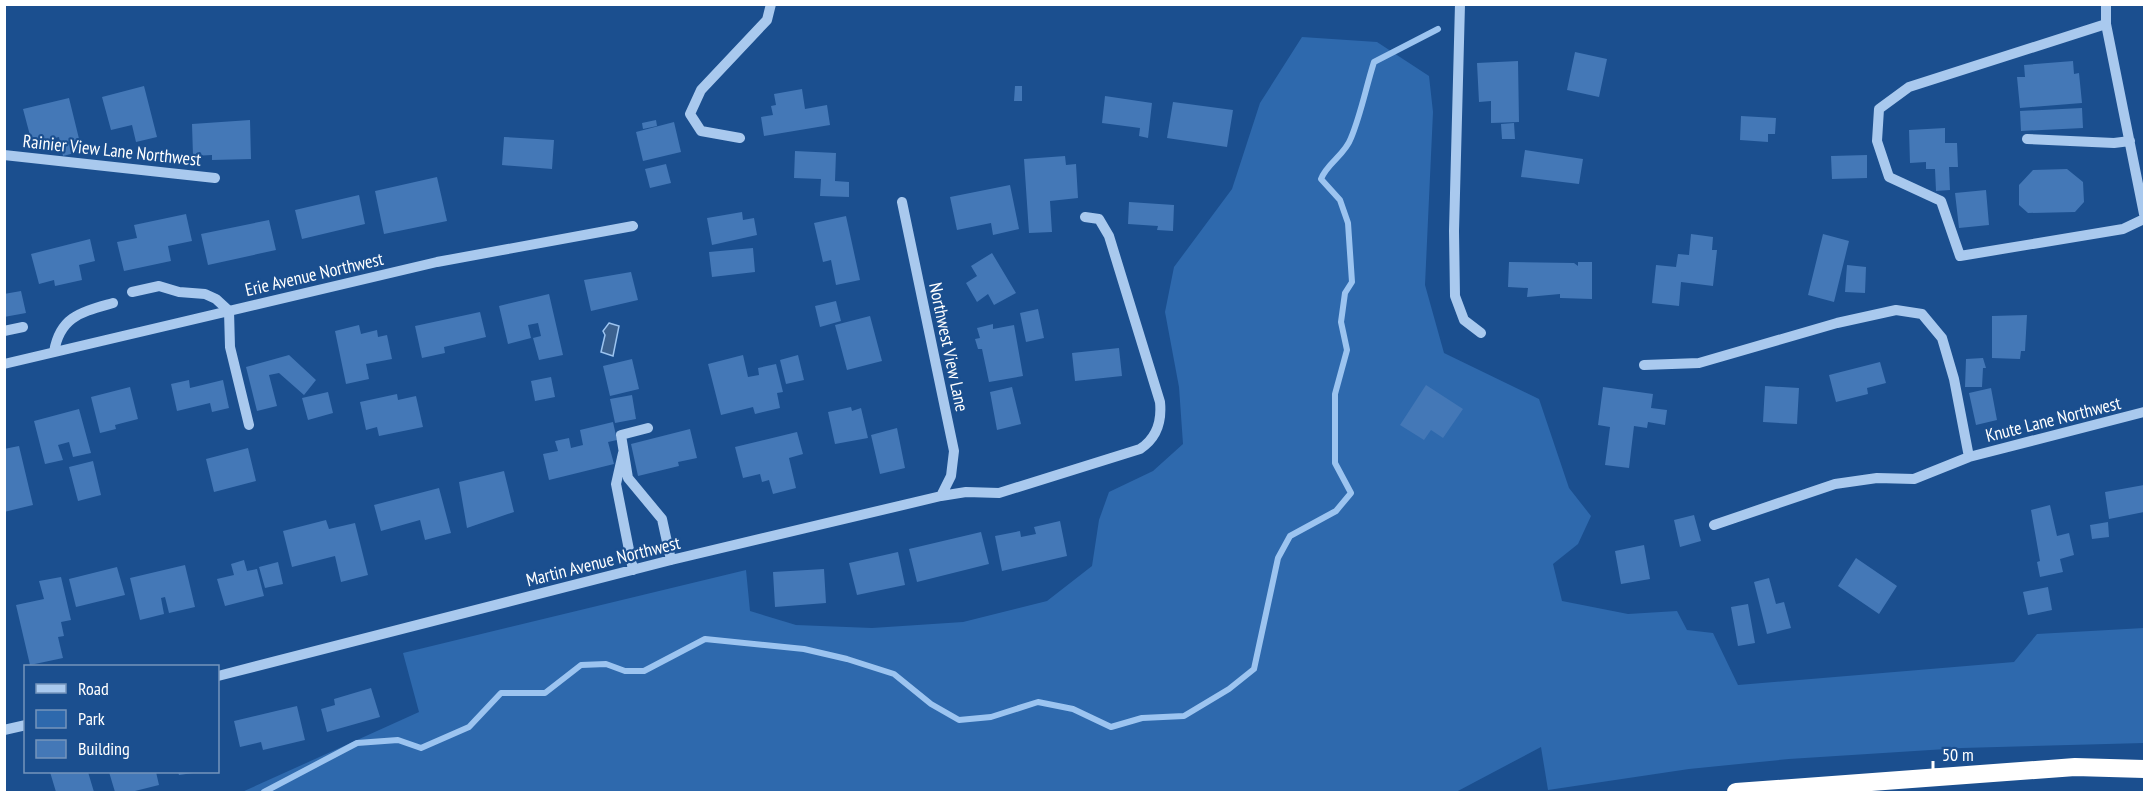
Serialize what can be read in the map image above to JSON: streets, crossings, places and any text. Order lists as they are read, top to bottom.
{
  "streets": {
    "street": [
      "Rainier View Lane Northwest",
      "Erie Avenue Northwest",
      "Northwest View Lane",
      "Knute Lane Northwest",
      "Martin Avenue Northwest"
    ]
  },
  "crossings": [
    ["Northwest View Lane", "Martin Avenue Northwest"]
  ],
  "legend": ["Road", "Park", "Building"],
  "scale_bar": "50 m"
}
